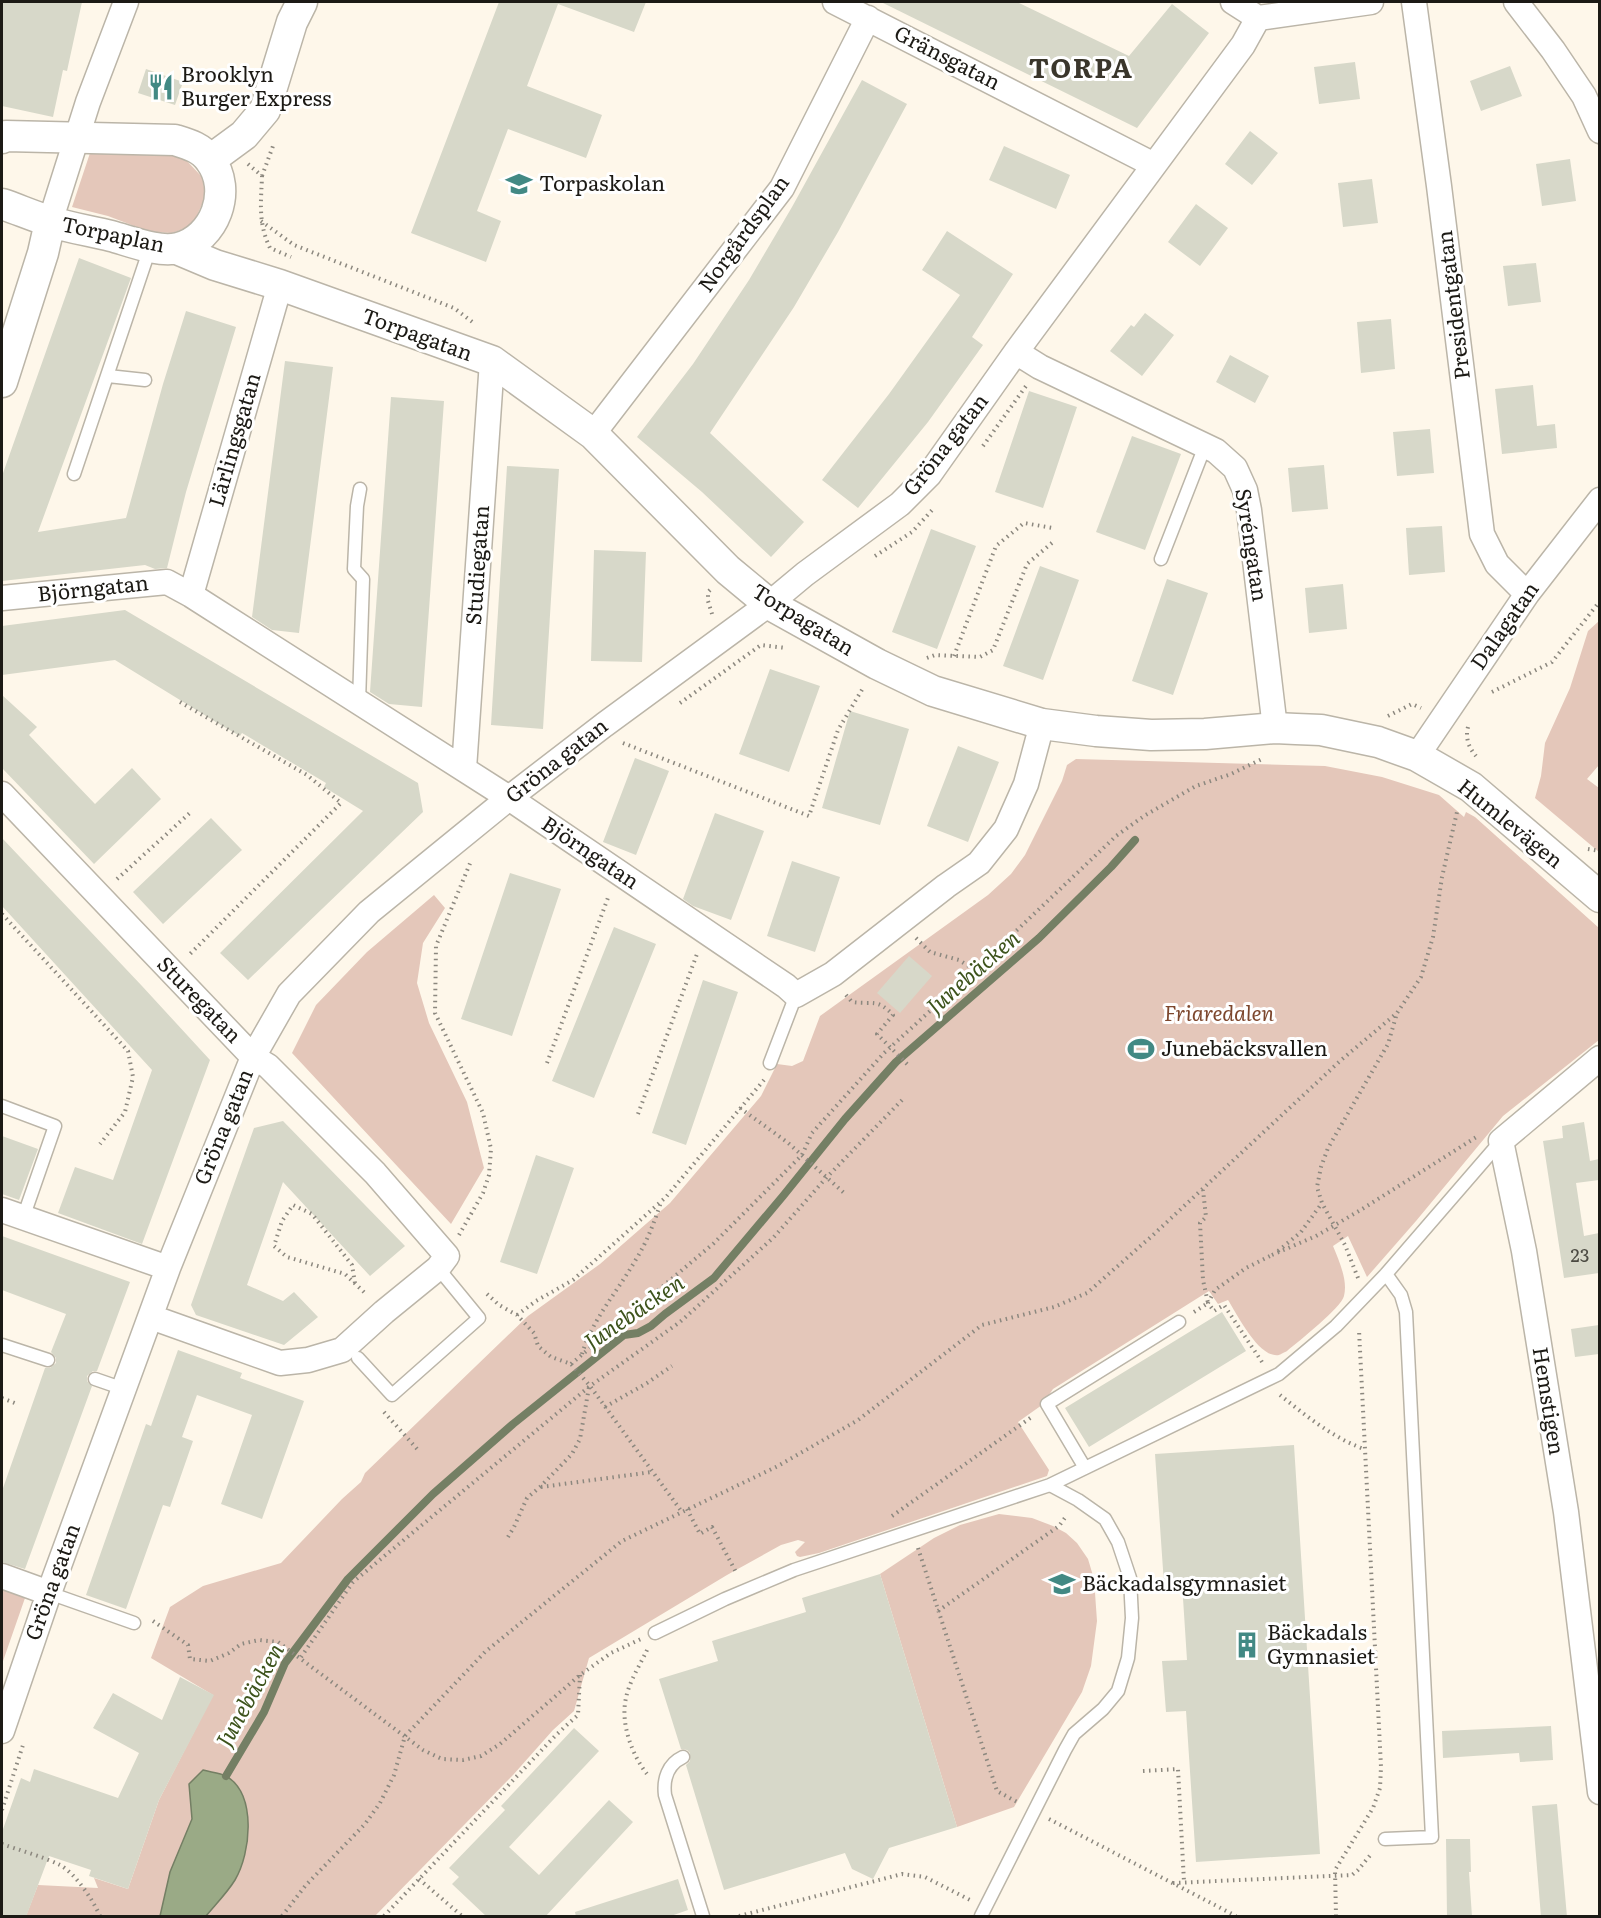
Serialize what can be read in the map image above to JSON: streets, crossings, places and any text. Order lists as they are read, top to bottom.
{
  "streets": {
    "street": [
      "Gränsgatan",
      "Norgårdsplan",
      "Torpaplan",
      "Presidentgatan",
      "Torpagatan",
      "Lärlingsgatan",
      "Gröna gatan",
      "Syréngatan",
      "Studiegatan",
      "Björngatan",
      "Dalagatan",
      "Humlevägen",
      "Sturegatan",
      "Hemstigen"
    ]
  },
  "crossings": [
    ["Gränsgatan", "Norgårdsplan"],
    ["Gränsgatan", "Gröna gatan"],
    ["Norgårdsplan", "Torpagatan"],
    ["Torpaplan", "Torpagatan"],
    ["Presidentgatan", "Dalagatan"],
    ["Torpagatan", "Lärlingsgatan"],
    ["Torpagatan", "Gröna gatan"],
    ["Torpagatan", "Syréngatan"],
    ["Torpagatan", "Studiegatan"],
    ["Torpagatan", "Dalagatan"],
    ["Torpagatan", "Humlevägen"],
    ["Lärlingsgatan", "Björngatan"],
    ["Gröna gatan", "Syréngatan"],
    ["Gröna gatan", "Björngatan"],
    ["Gröna gatan", "Sturegatan"],
    ["Studiegatan", "Björngatan"],
    ["Dalagatan", "Humlevägen"]
  ],
  "districts": ["TORPA"],
  "water": ["Junebäcken"],
  "parks": ["Friaredalen"],
  "places": {
    "restaurant": ["Brooklyn Burger Express"],
    "school or university": ["Torpaskolan", "Bäckadalsgymnasiet"],
    "sports": ["Junebäcksvallen"],
    "building": ["Bäckadals Gymnasiet"]
  },
  "house_numbers": ["23"]
}
